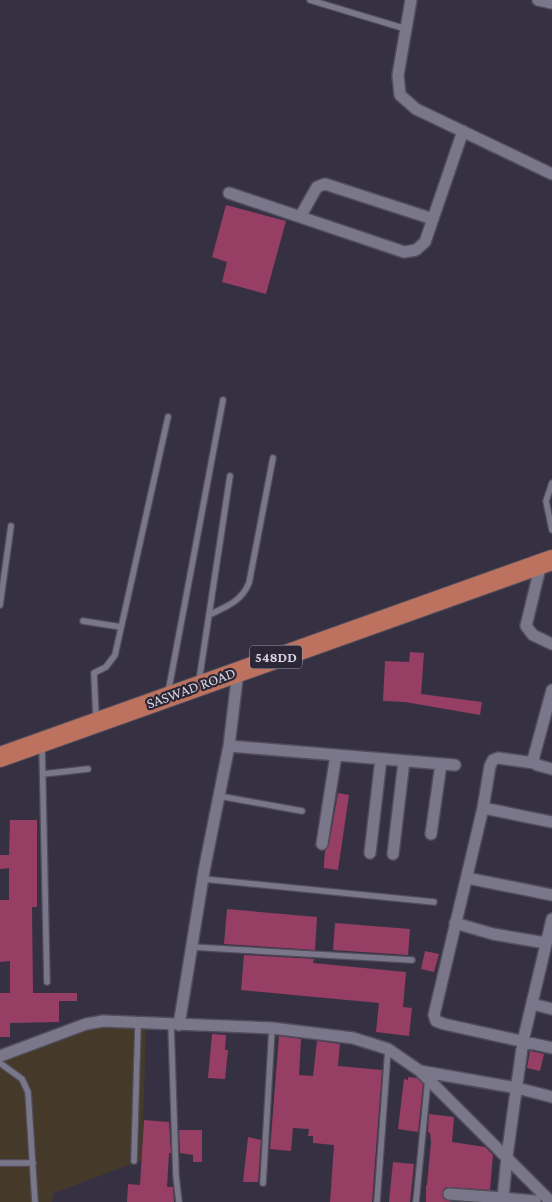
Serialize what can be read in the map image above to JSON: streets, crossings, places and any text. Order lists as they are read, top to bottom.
{
  "streets": {
    "highway": ["548DD", "SASWAD ROAD"]
  }
}
